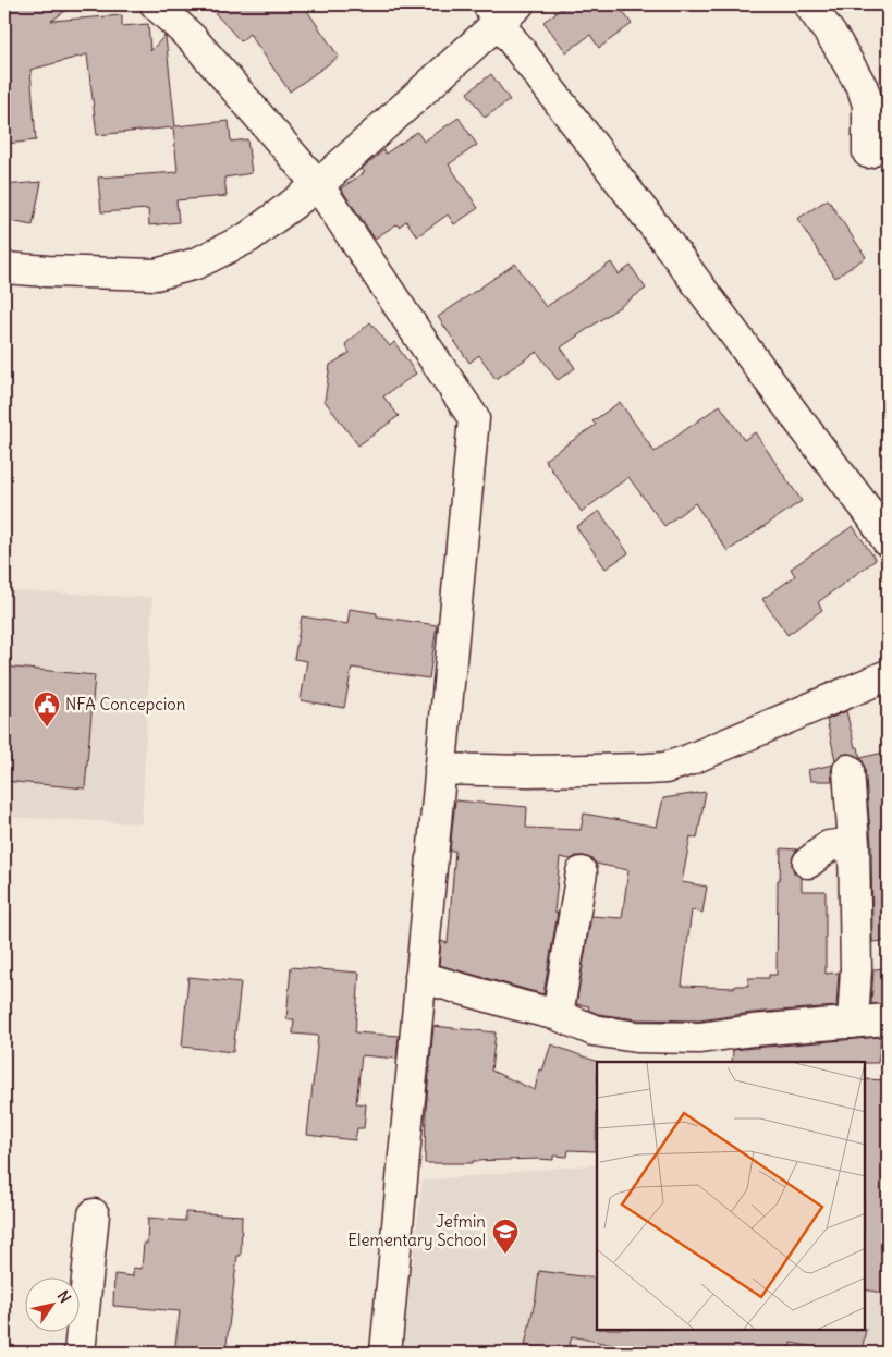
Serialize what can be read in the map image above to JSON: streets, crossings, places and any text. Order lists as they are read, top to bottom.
{
  "places": {
    "public building": ["NFA Concepcion"],
    "school or university": ["Jefmin Elementary School"]
  },
  "north": "top right"
}
